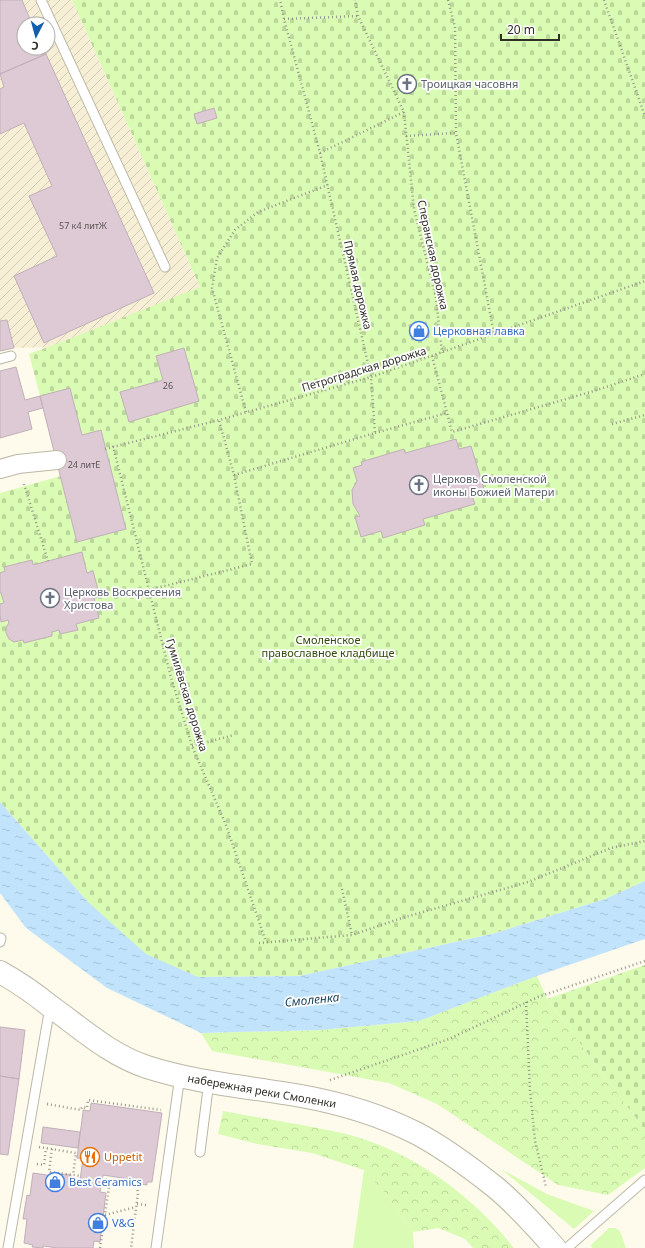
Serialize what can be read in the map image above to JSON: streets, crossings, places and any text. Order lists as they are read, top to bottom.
{
  "streets": {
    "main road": ["набережная реки Смоленки"],
    "path": [
      "Сперанская дорожка",
      "Прямая дорожка",
      "Петроградская дорожка",
      "Гумилёвская дорожка"
    ]
  },
  "crossings": [
    ["Сперанская дорожка", "Петроградская дорожка"],
    ["Прямая дорожка", "Петроградская дорожка"],
    ["Петроградская дорожка", "Гумилёвская дорожка"]
  ],
  "water": ["Смоленка"],
  "parks": ["Смоленское православное кладбище"],
  "places": {
    "church": ["Троицкая часовня", "Церковь Смоленской иконы Божией Матери", "Церковь Воскресения Христова"],
    "shop": ["Церковная лавка", "Best Ceramics", "V&G"],
    "restaurant": ["Uppetit"]
  },
  "house_numbers": ["57 к4 литЖ", "26", "24 литЕ"],
  "scale_bar": "20 m",
  "north": "bottom"
}
